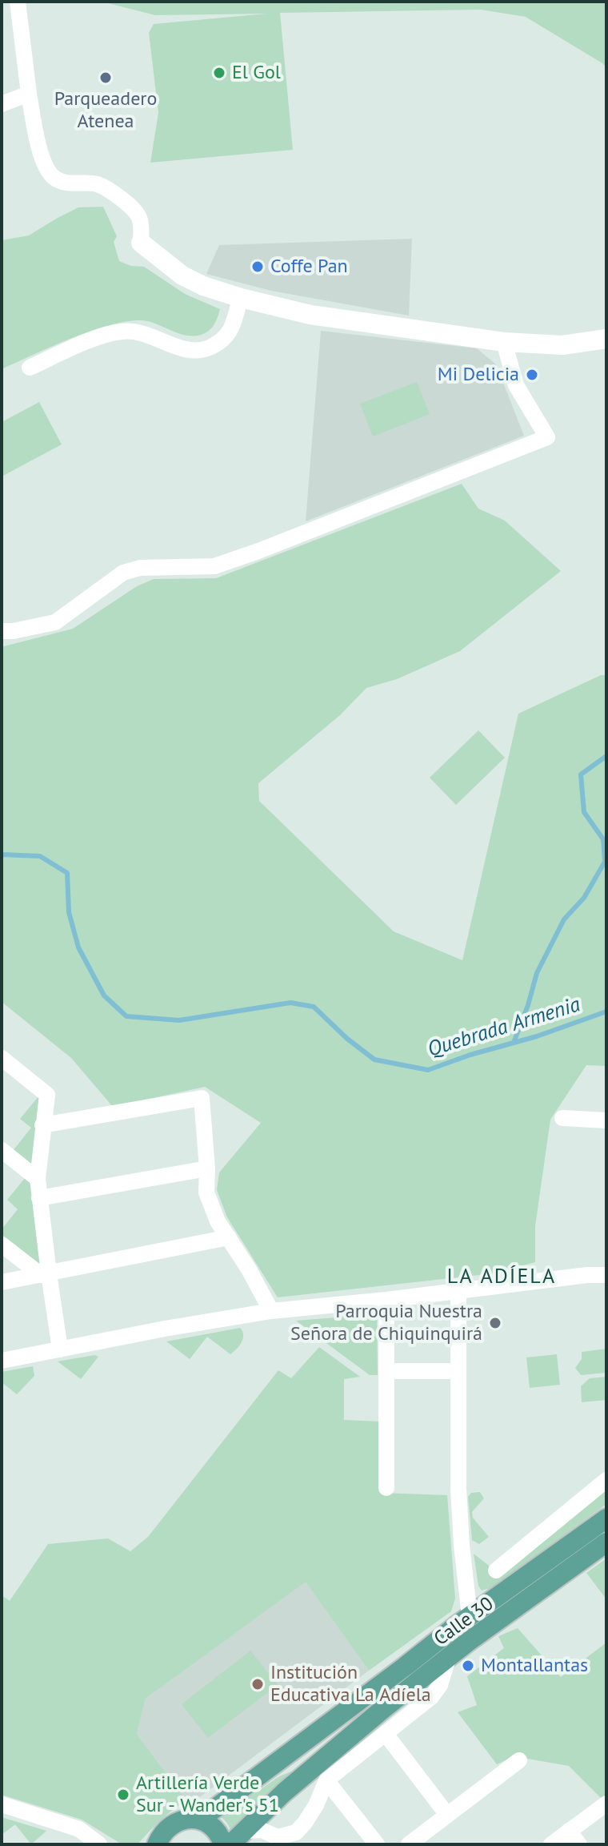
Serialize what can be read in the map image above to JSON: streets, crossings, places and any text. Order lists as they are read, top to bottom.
{
  "streets": {
    "main road": ["Calle 30"]
  },
  "districts": ["LA ADÍELA"],
  "water": ["Quebrada Armenia"],
  "places": [
    "El Gol",
    "Parqueadero Atenea",
    "Coffe Pan",
    "Mi Delicia",
    "Parroquia Nuestra Señora de Chiquinquirá",
    "Montallantas",
    "Institución Educativa La Adíela",
    "Artillería Verde Sur - Wander's 51"
  ]
}
